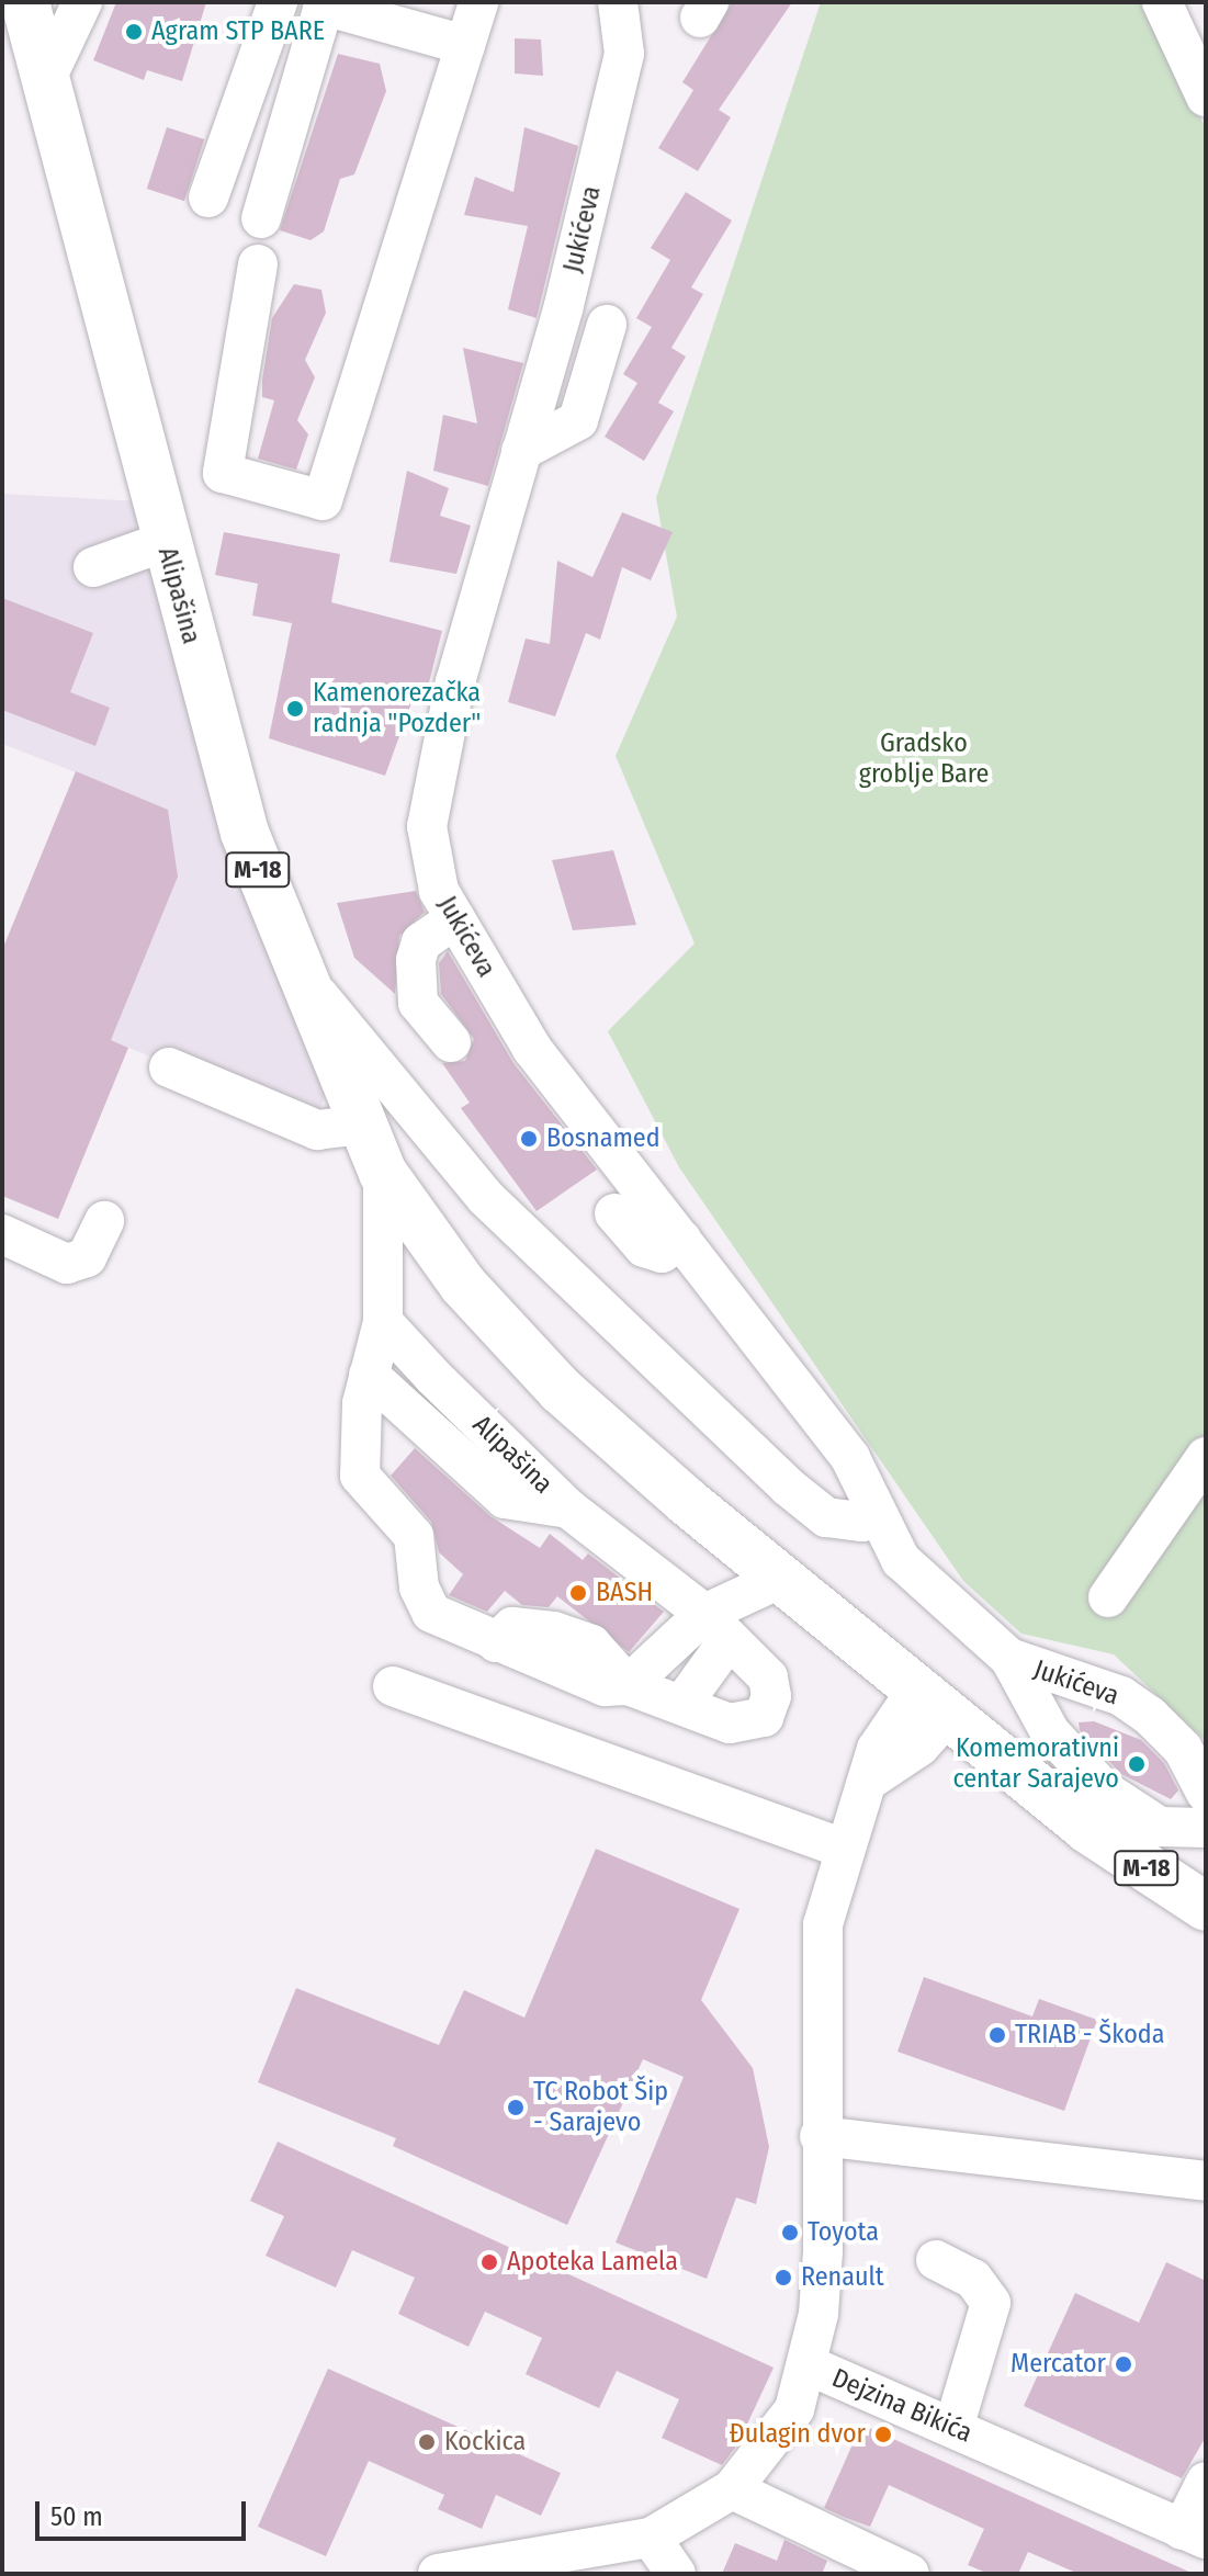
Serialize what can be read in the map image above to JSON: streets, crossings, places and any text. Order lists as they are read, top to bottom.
{
  "streets": {
    "main road": ["Alipašina", "M-18"],
    "street": ["Jukićeva", "Dejzina Bikića"]
  },
  "crossings": [
    ["Alipašina", "Dejzina Bikića"]
  ],
  "parks": ["Gradsko groblje Bare"],
  "places": [
    "Agram STP BARE",
    "Kamenorezačka radnja \"Pozder\"",
    "Bosnamed",
    "BASH",
    "Komemorativni centar Sarajevo",
    "TRIAB - Škoda",
    "TC Robot Šip - Sarajevo",
    "Toyota",
    "Apoteka Lamela",
    "Renault",
    "Mercator",
    "Đulagin dvor",
    "Kockica"
  ],
  "scale_bar": "50 m"
}
